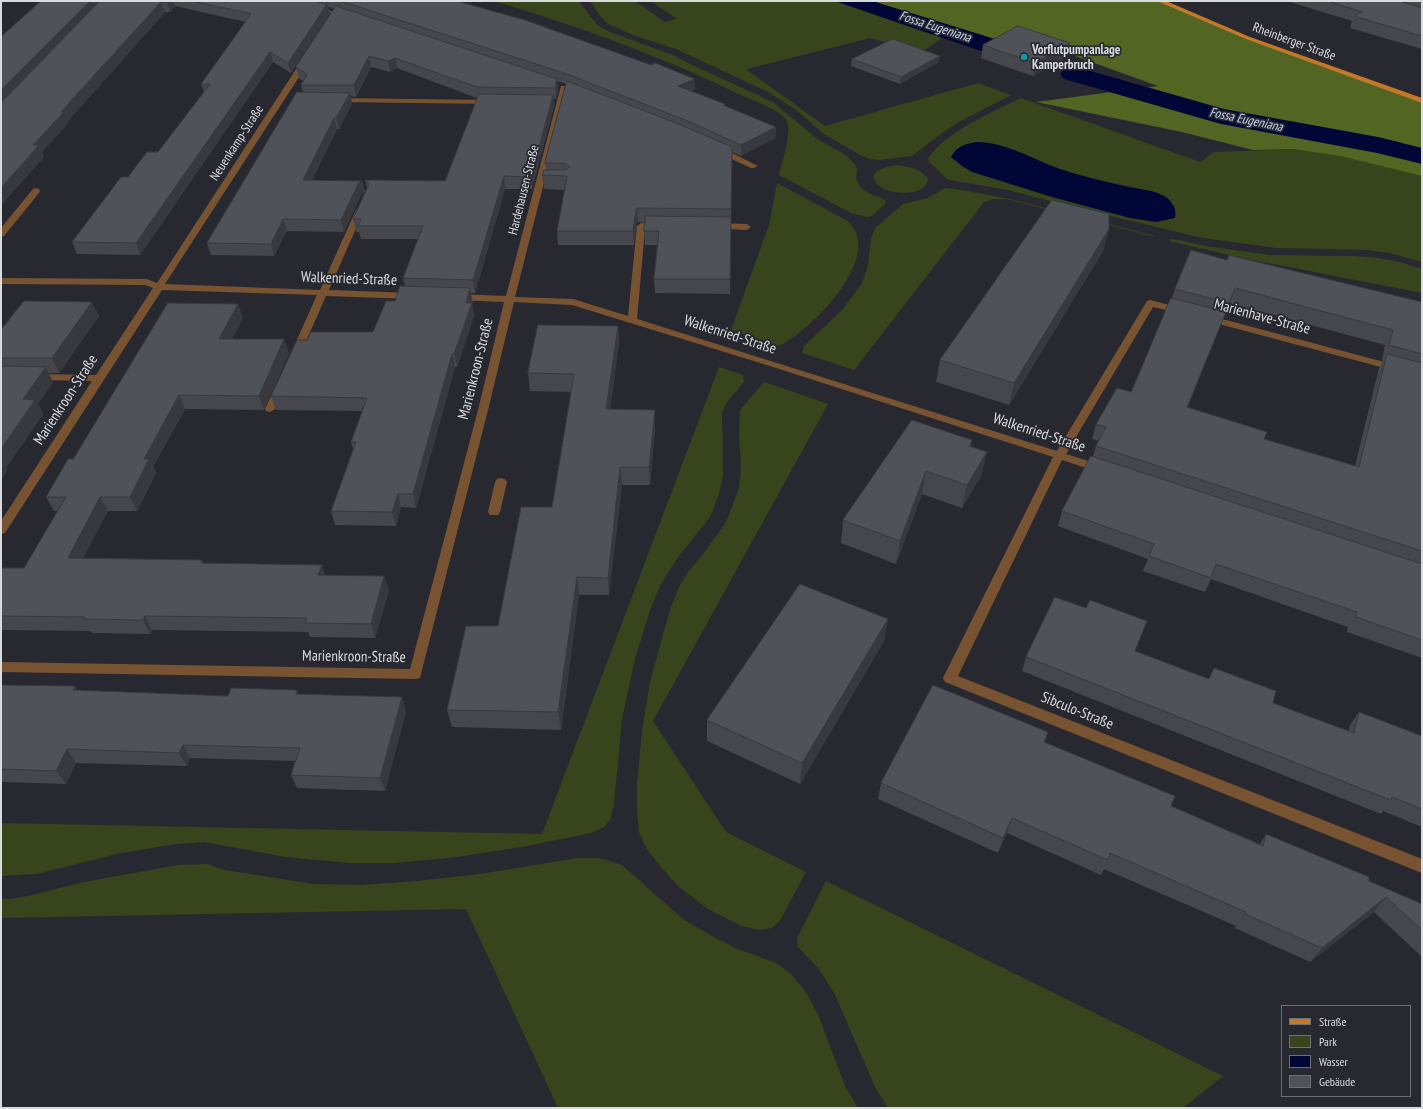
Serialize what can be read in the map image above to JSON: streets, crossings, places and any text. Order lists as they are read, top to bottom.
{
  "streets": {
    "main road": ["Rheinberger Straße"],
    "street": [
      "Neuenkamp-Straße",
      "Hardehausen-Straße",
      "Walkenried-Straße",
      "Marienhave-Straße",
      "Marienkroon-Straße",
      "Sibculo-Straße"
    ]
  },
  "crossings": [
    ["Neuenkamp-Straße", "Walkenried-Straße"],
    ["Neuenkamp-Straße", "Marienkroon-Straße"],
    ["Hardehausen-Straße", "Walkenried-Straße"],
    ["Hardehausen-Straße", "Marienkroon-Straße"],
    ["Walkenried-Straße", "Marienhave-Straße"],
    ["Walkenried-Straße", "Marienkroon-Straße"],
    ["Walkenried-Straße", "Sibculo-Straße"],
    ["Marienhave-Straße", "Sibculo-Straße"]
  ],
  "water": ["Fossa Eugeniana"],
  "places": ["Vorflutpumpanlage Kamperbruch"],
  "legend": [
    "Straße",
    "Park",
    "Wasser",
    "Gebäude"
  ]
}
